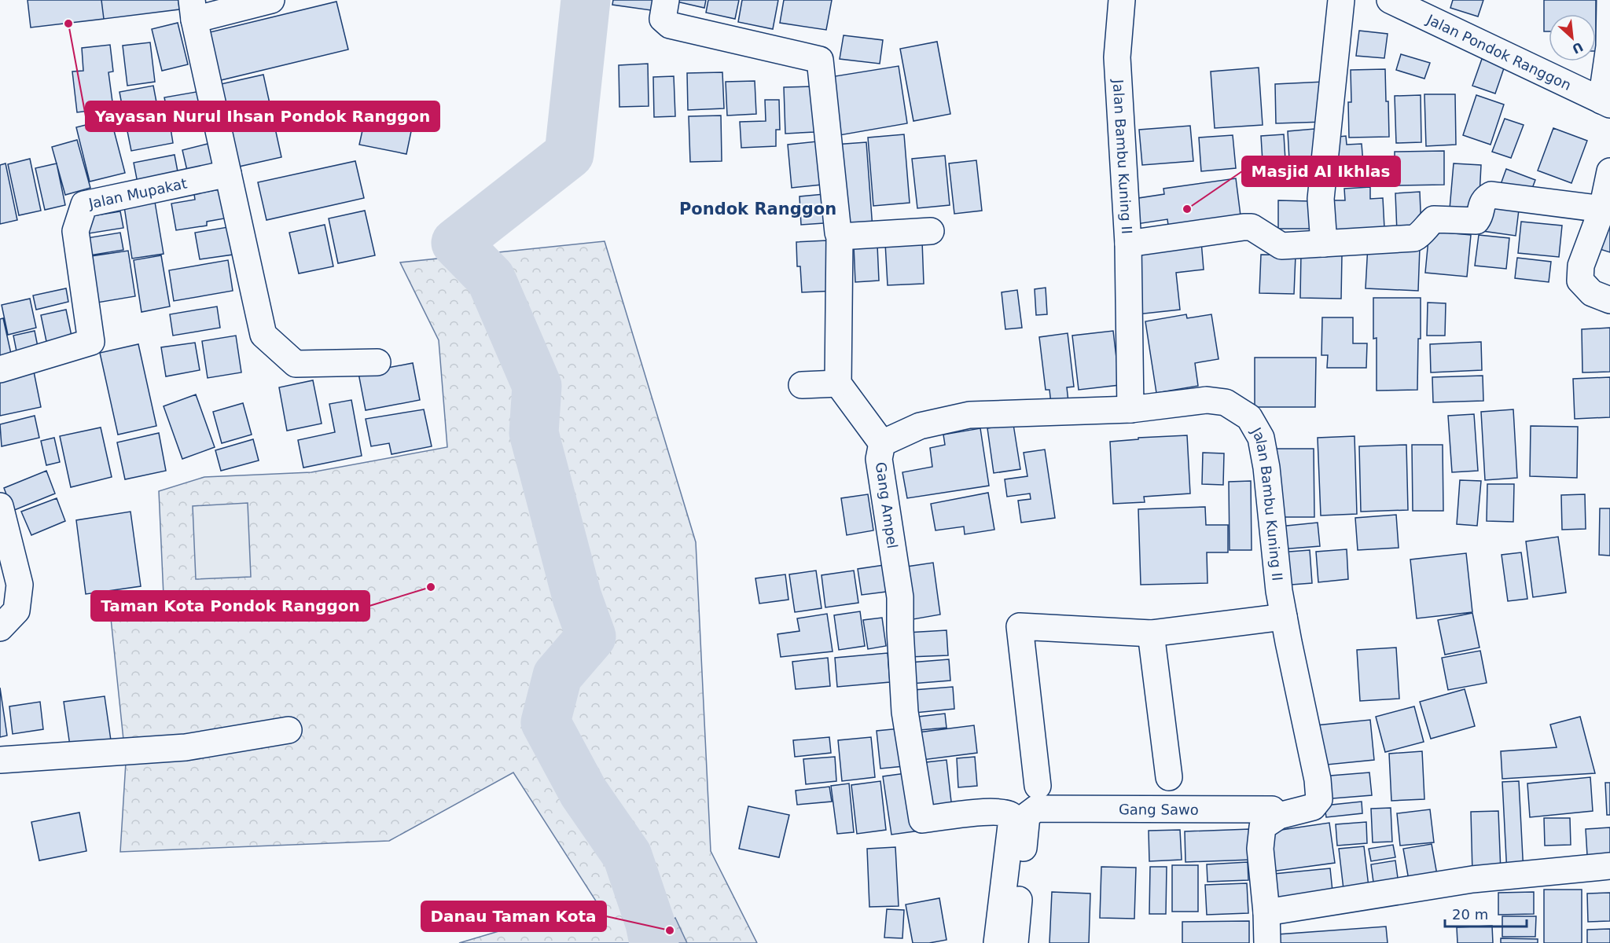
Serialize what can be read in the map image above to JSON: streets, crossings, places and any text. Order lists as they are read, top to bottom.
{
  "streets": {
    "street": [
      "Jalan Pondok Ranggon",
      "Jalan Bambu Kuning II",
      "Jalan Mupakat",
      "Gang Ampel",
      "Gang Sawo"
    ]
  },
  "crossings": [
    ["Jalan Bambu Kuning II", "Gang Ampel"],
    ["Jalan Bambu Kuning II", "Gang Sawo"]
  ],
  "districts": ["Pondok Ranggon"],
  "places": [
    "Yayasan Nurul Ihsan Pondok Ranggon",
    "Masjid Al Ikhlas",
    "Taman Kota Pondok Ranggon",
    "Danau Taman Kota"
  ],
  "scale_bar": "20 m",
  "north": "bottom right"
}
